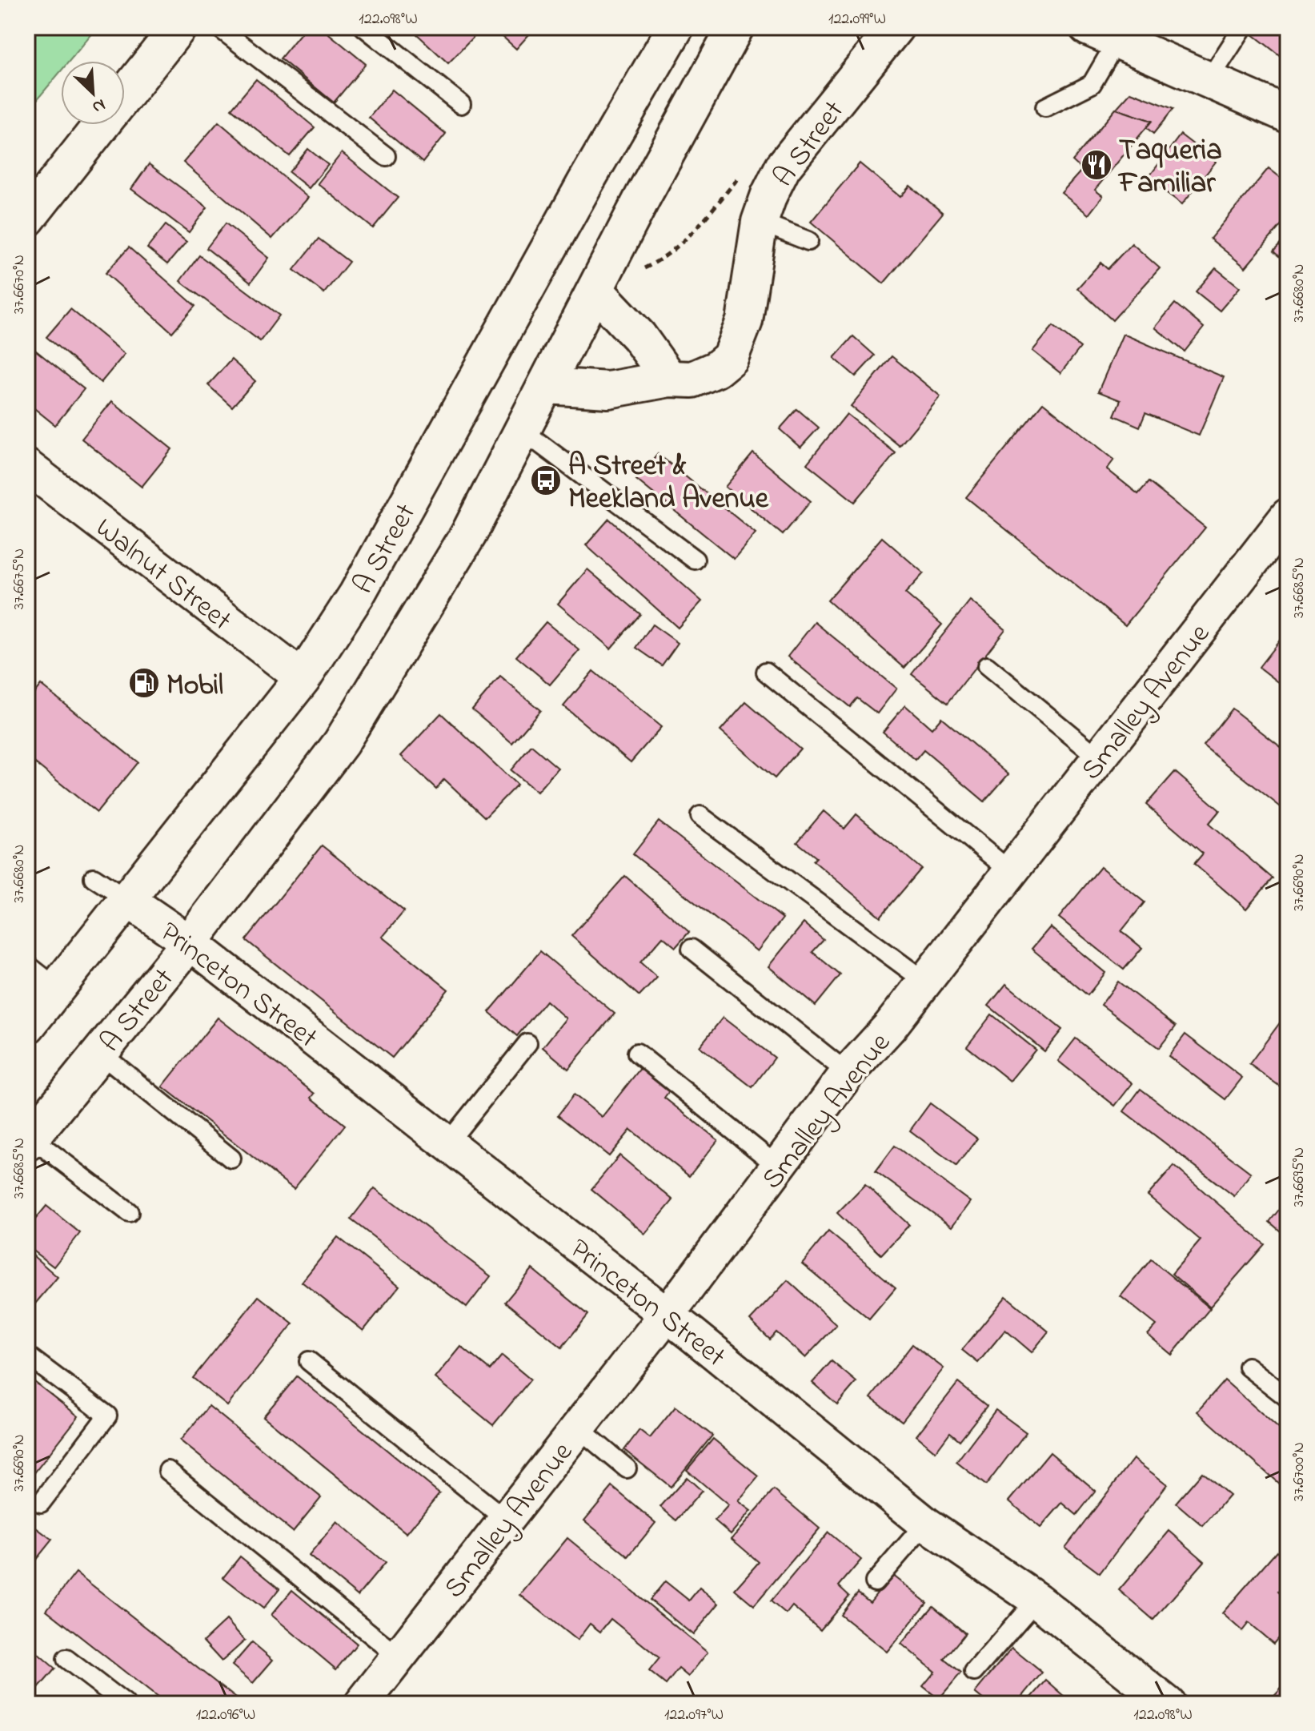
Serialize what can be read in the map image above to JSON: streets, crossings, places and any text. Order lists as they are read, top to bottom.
{
  "streets": {
    "main road": ["A Street"],
    "street": ["Walnut Street", "Smalley Avenue", "Princeton Street"]
  },
  "crossings": [
    ["A Street", "Walnut Street"],
    ["A Street", "Princeton Street"],
    ["Smalley Avenue", "Princeton Street"]
  ],
  "places": {
    "restaurant": ["Taqueria Familiar"],
    "bus stop": ["A Street & Meekland Avenue"],
    "fuel station": ["Mobil"]
  },
  "north": "bottom right",
  "coordinates": [
    "122.098°W",
    "122.099°W",
    "37.6670°N",
    "37.6680°N",
    "37.6675°N",
    "37.6685°N",
    "37.6690°N",
    "37.6695°N",
    "37.6700°N",
    "122.096°W",
    "122.097°W"
  ]
}
